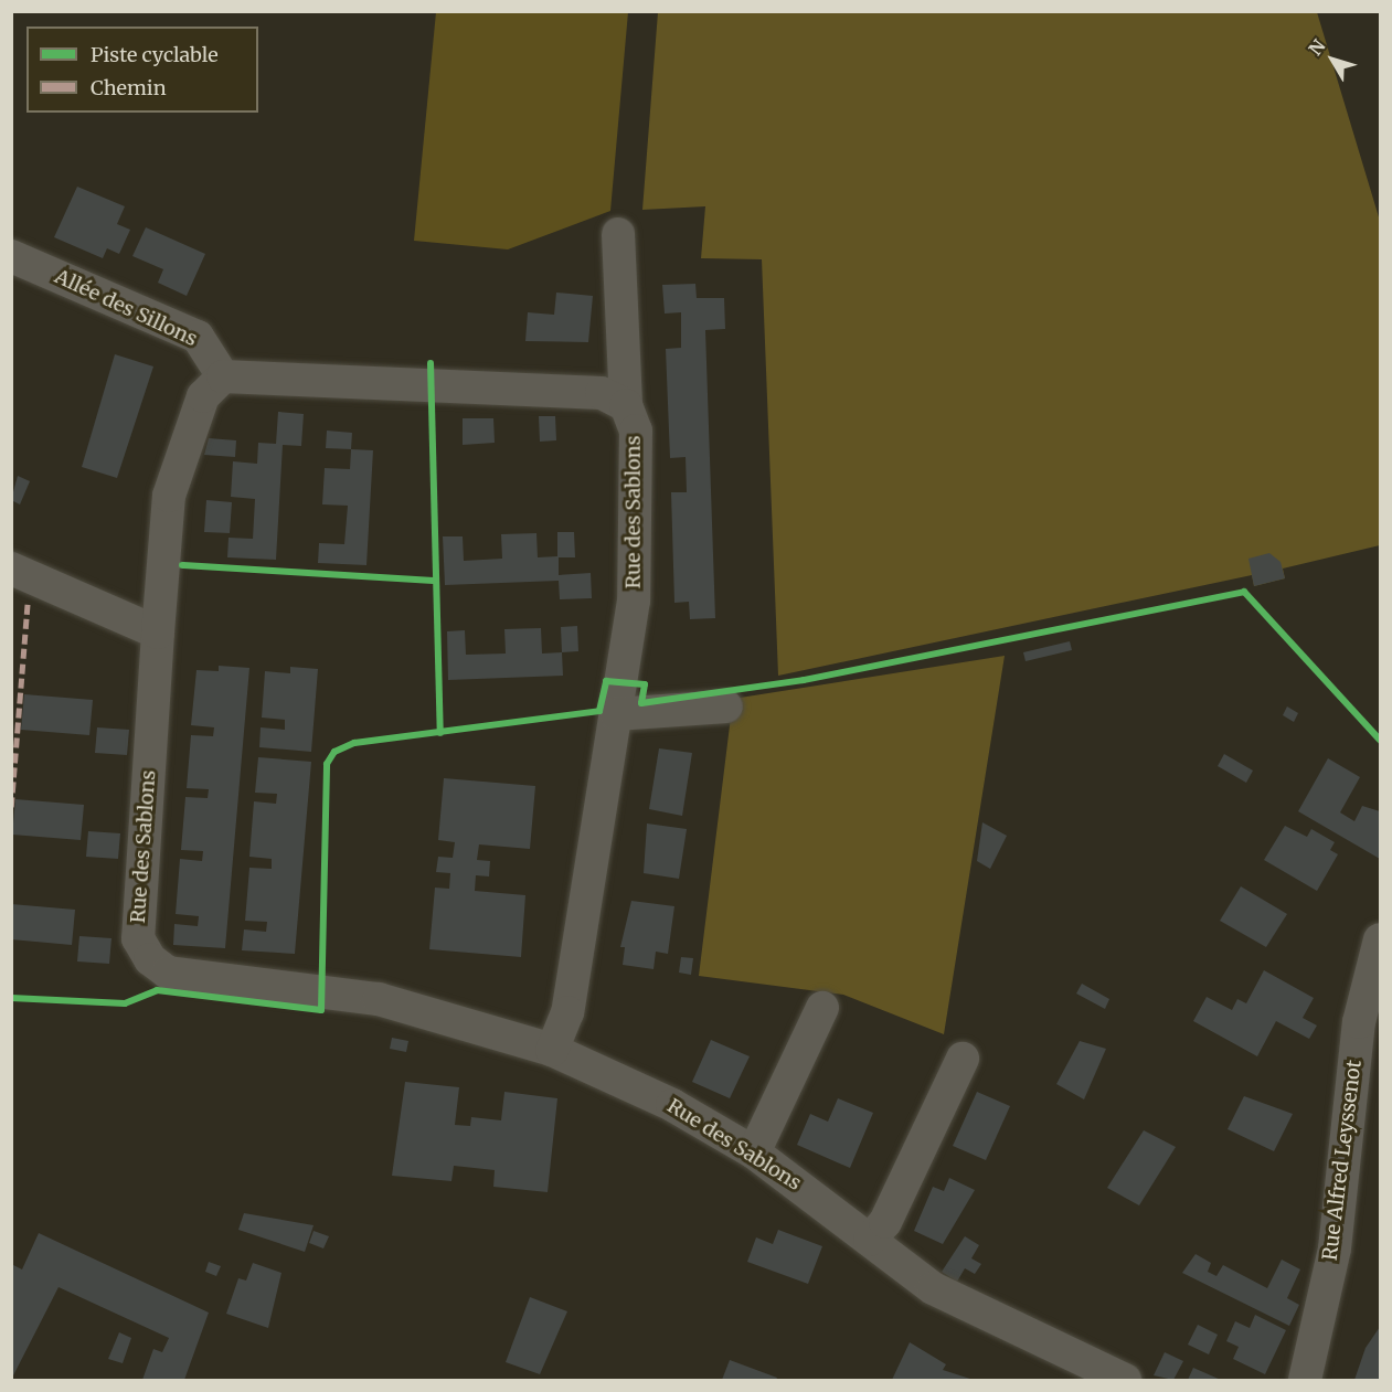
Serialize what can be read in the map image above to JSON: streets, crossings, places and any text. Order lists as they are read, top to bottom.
{
  "streets": {
    "street": ["Allée des Sillons", "Rue des Sablons", "Rue Alfred Leyssenot"]
  },
  "crossings": [
    ["Allée des Sillons", "Rue des Sablons"]
  ],
  "legend": ["Piste cyclable", "Chemin"],
  "north": "top left"
}
